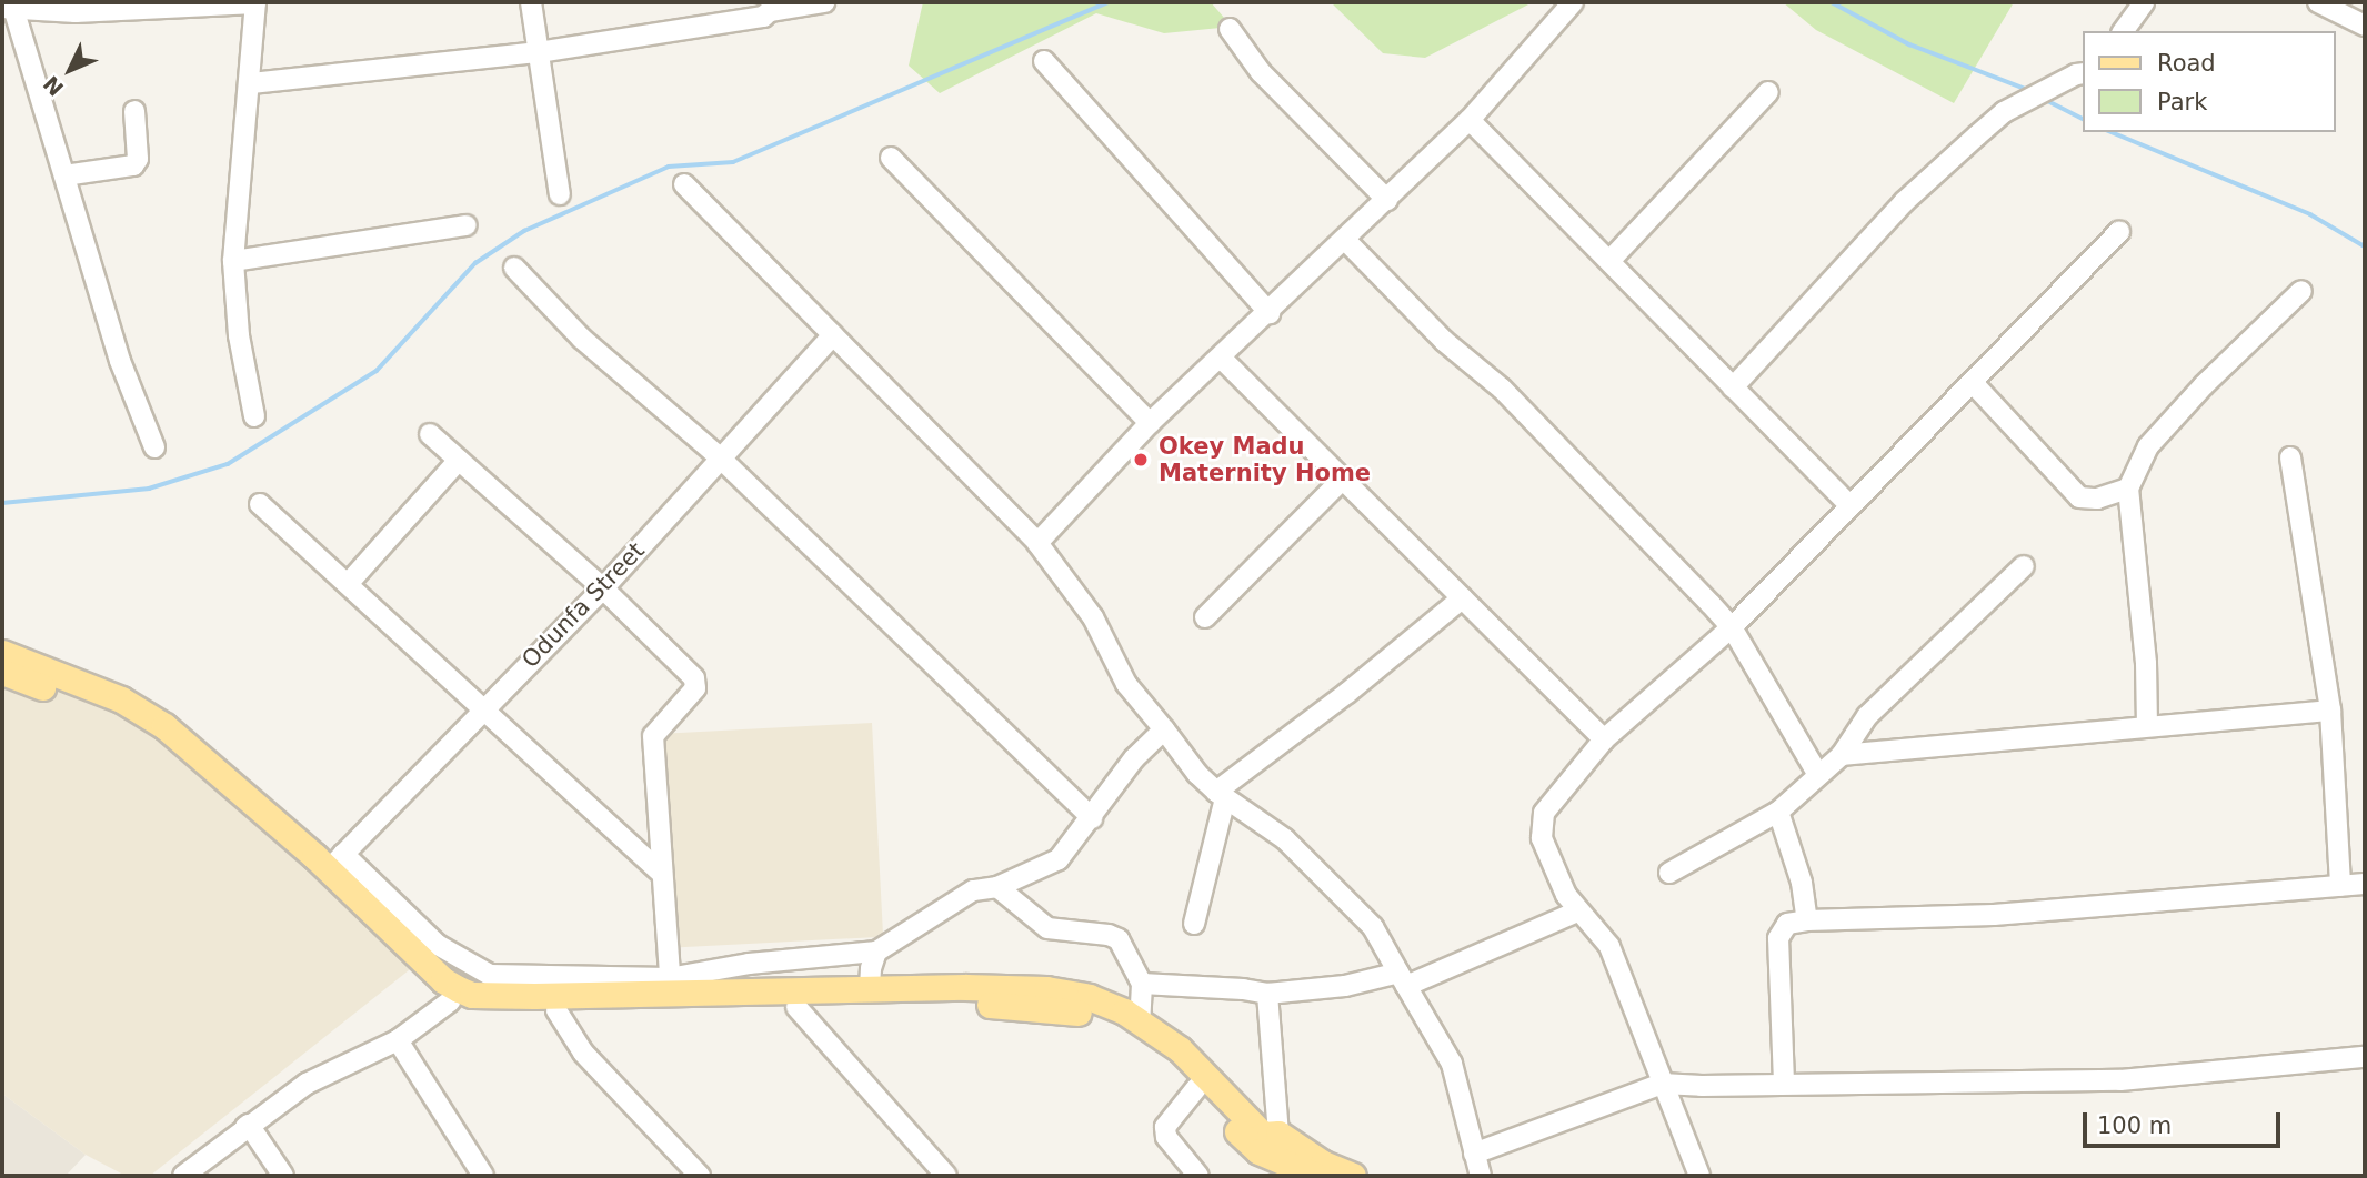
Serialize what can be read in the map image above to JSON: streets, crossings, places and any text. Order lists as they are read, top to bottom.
{
  "streets": {
    "street": ["Odunfa Street"]
  },
  "places": ["Okey Madu Maternity Home"],
  "legend": ["Road", "Park"],
  "scale_bar": "100 m",
  "north": "bottom left"
}
